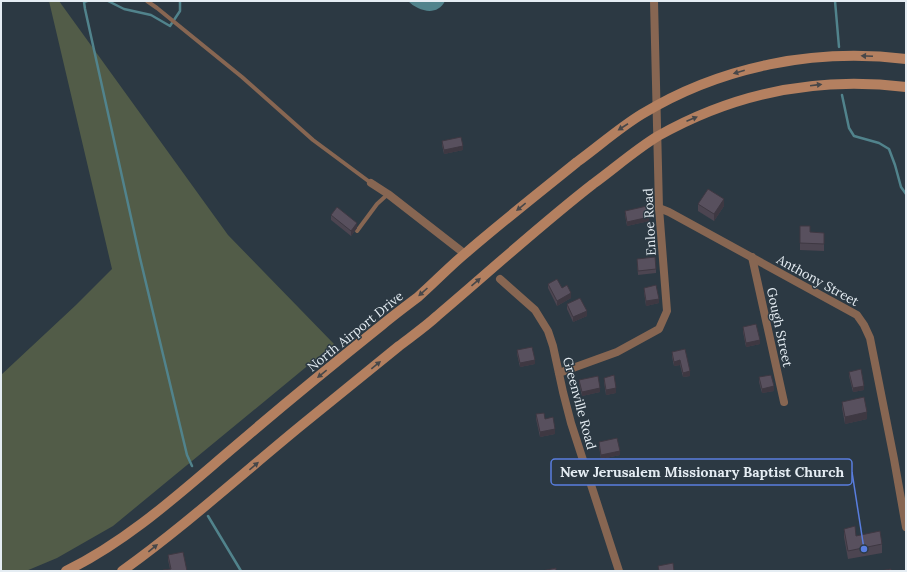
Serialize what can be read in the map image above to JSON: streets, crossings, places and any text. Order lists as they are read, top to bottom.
{
  "streets": {
    "main road": ["North Airport Drive"],
    "street": [
      "Enloe Road",
      "Anthony Street",
      "Gough Street",
      "Greenville Road"
    ]
  },
  "crossings": [
    ["Enloe Road", "Anthony Street"],
    ["Enloe Road", "North Airport Drive"],
    ["Enloe Road", "Greenville Road"],
    ["Anthony Street", "Gough Street"]
  ],
  "places": ["New Jerusalem Missionary Baptist Church"]
}
